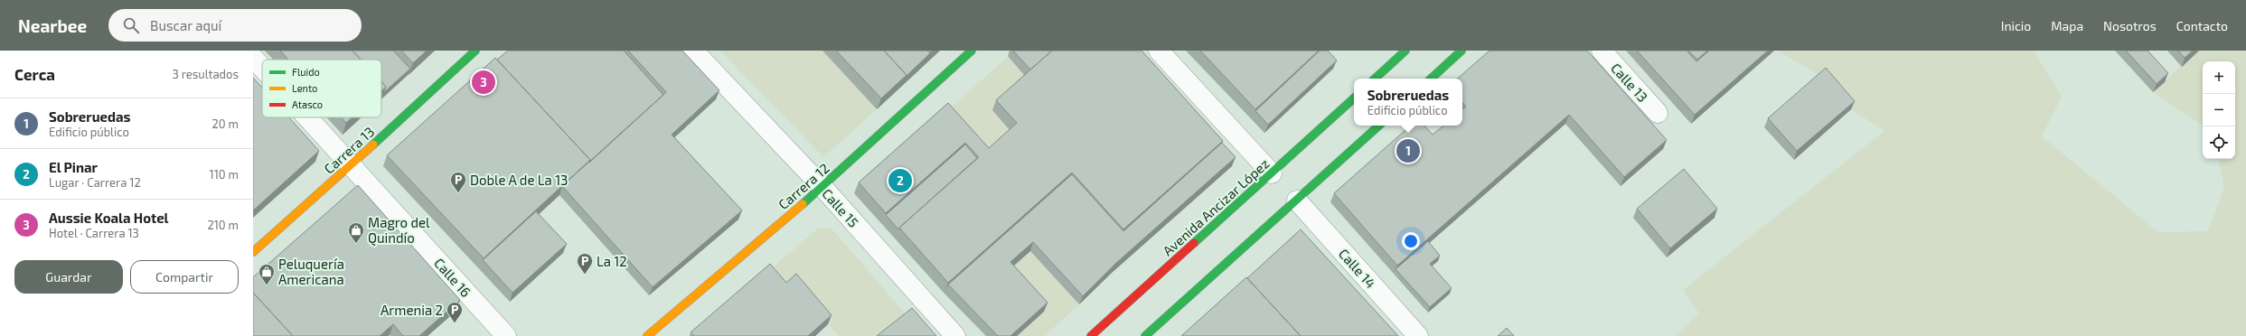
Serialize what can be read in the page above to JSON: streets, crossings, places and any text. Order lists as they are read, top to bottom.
{
  "streets": {
    "main road": ["Carrera 13", "Carrera 12", "Avenida Ancizar López"],
    "street": [
      "Calle 13",
      "Calle 15",
      "Calle 14",
      "Calle 16"
    ]
  },
  "crossings": [
    ["Carrera 13", "Calle 16"],
    ["Carrera 12", "Calle 15"]
  ],
  "places": {
    "parking": ["Doble A de La 13", "La 12", "Armenia 2"],
    "shop": ["Magro del Quindío", "Peluquería Americana"]
  },
  "legend": ["Fluido", "Lento", "Atasco"],
  "page": {
    "header": "Nearbee",
    "search": "Buscar aquí",
    "nav": [
      "Inicio",
      "Mapa",
      "Nosotros",
      "Contacto"
    ],
    "heading": ["Cerca", "3 resultados"],
    "map_buttons": ["+", "−"],
    "pins": ["3", "1", "2"],
    "popup": ["Sobreruedas", "Edificio público"],
    "list": [
      {
        "mark": "1",
        "name": "Sobreruedas",
        "note": "Edificio público",
        "value": "20 m"
      },
      {
        "mark": "2",
        "name": "El Pinar",
        "note": "Lugar · Carrera 12",
        "value": "110 m"
      },
      {
        "mark": "3",
        "name": "Aussie Koala Hotel",
        "note": "Hotel · Carrera 13",
        "value": "210 m"
      }
    ],
    "buttons": ["Guardar", "Compartir"]
  }
}
